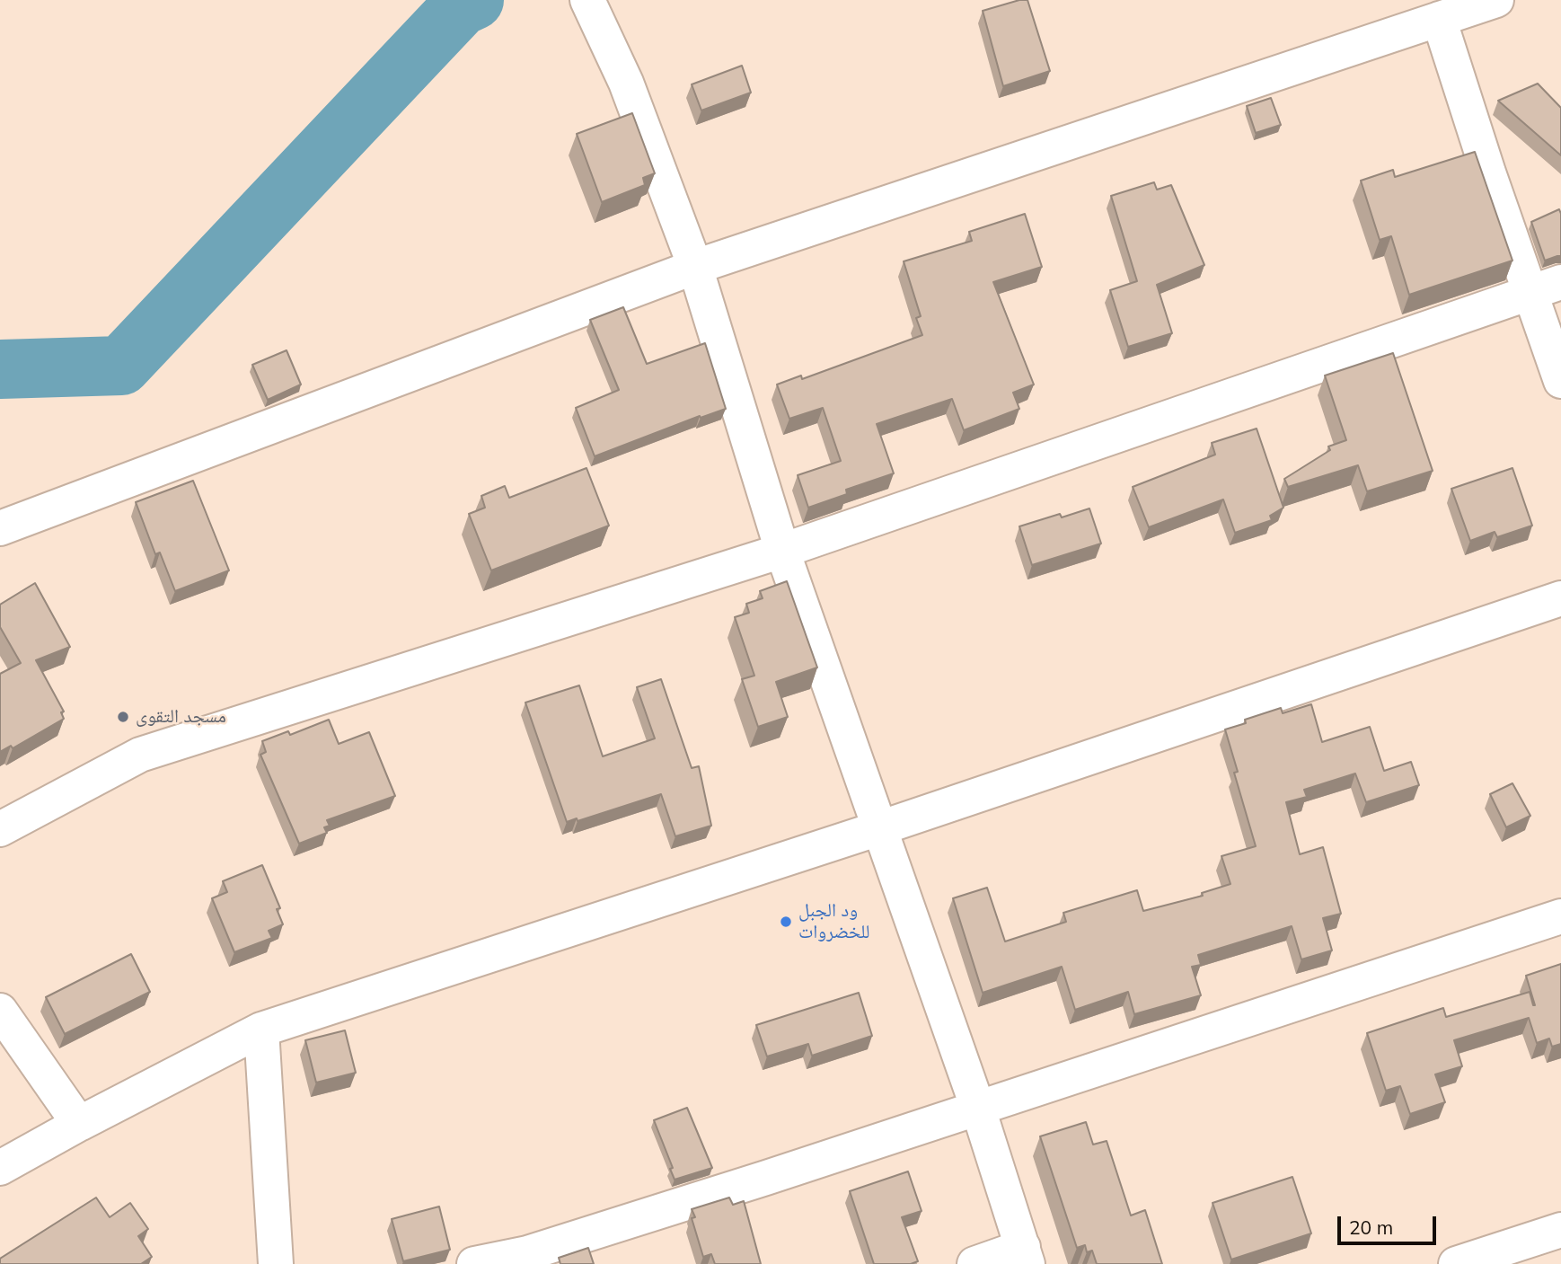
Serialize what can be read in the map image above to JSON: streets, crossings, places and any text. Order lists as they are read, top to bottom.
{
  "places": ["مسجد التقوى", "ود الجبل للخضروات"],
  "scale_bar": "20 m"
}
